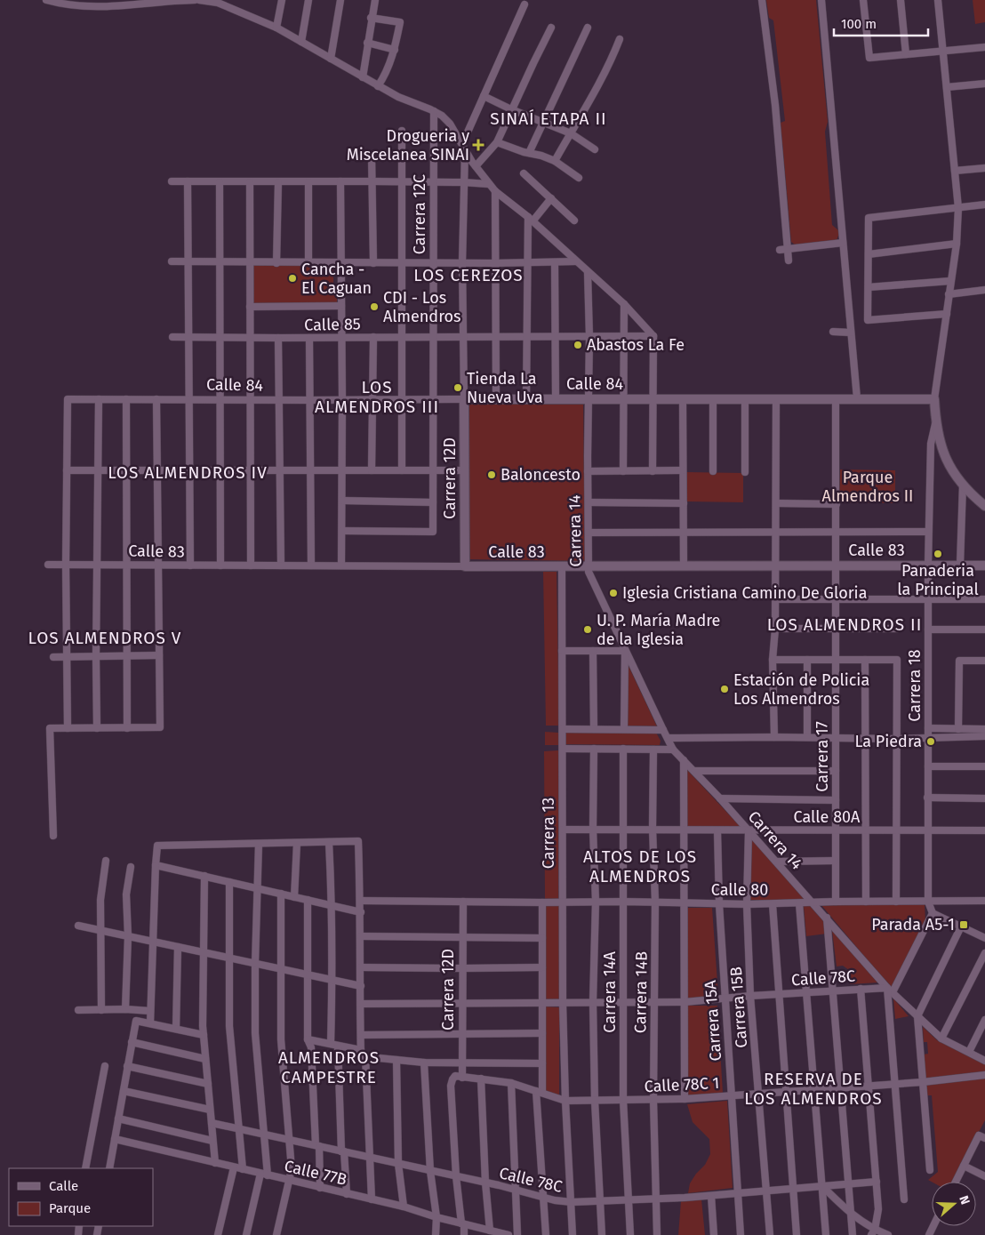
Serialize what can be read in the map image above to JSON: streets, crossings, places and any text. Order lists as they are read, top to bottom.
{
  "streets": {
    "street": [
      "Carrera 12C",
      "Calle 85",
      "Calle 84",
      "Carrera 12D",
      "Carrera 14",
      "Calle 83",
      "Carrera 18",
      "Carrera 17",
      "Calle 80A",
      "Carrera 13",
      "Calle 80",
      "Calle 78C",
      "Carrera 14A",
      "Carrera 14B",
      "Carrera 15B",
      "Carrera 15A",
      "Calle 78C 1",
      "Calle 77B"
    ]
  },
  "crossings": [
    ["Carrera 12C", "Calle 85"],
    ["Carrera 12C", "Calle 84"],
    ["Calle 85", "Carrera 12D"],
    ["Calle 85", "Carrera 14"],
    ["Calle 84", "Carrera 12D"],
    ["Calle 84", "Carrera 14"],
    ["Calle 84", "Carrera 17"],
    ["Carrera 12D", "Calle 83"],
    ["Carrera 12D", "Calle 80"],
    ["Carrera 12D", "Calle 78C"],
    ["Carrera 12D", "Calle 78C 1"],
    ["Carrera 14", "Calle 83"],
    ["Carrera 14", "Calle 80A"],
    ["Carrera 14", "Calle 80"],
    ["Carrera 14", "Calle 78C"],
    ["Carrera 14", "Carrera 15B"],
    ["Calle 83", "Carrera 18"],
    ["Calle 83", "Carrera 17"],
    ["Calle 83", "Carrera 13"],
    ["Carrera 18", "Calle 80A"],
    ["Carrera 18", "Calle 80"],
    ["Carrera 17", "Calle 80A"],
    ["Carrera 17", "Calle 80"],
    ["Calle 80A", "Carrera 13"],
    ["Calle 80A", "Carrera 14A"],
    ["Calle 80A", "Carrera 14B"],
    ["Calle 80A", "Carrera 15B"],
    ["Calle 80A", "Carrera 15A"],
    ["Carrera 13", "Calle 80"],
    ["Carrera 13", "Calle 78C"],
    ["Carrera 13", "Calle 78C 1"],
    ["Calle 80", "Carrera 14A"],
    ["Calle 80", "Carrera 14B"],
    ["Calle 80", "Carrera 15B"],
    ["Calle 80", "Carrera 15A"],
    ["Calle 78C", "Carrera 14A"],
    ["Calle 78C", "Carrera 14B"],
    ["Calle 78C", "Carrera 15B"],
    ["Calle 78C", "Carrera 15A"],
    ["Carrera 14A", "Calle 78C 1"],
    ["Carrera 14B", "Calle 78C 1"],
    ["Carrera 15B", "Calle 78C 1"],
    ["Carrera 15A", "Calle 78C 1"]
  ],
  "districts": [
    "SINAÍ ETAPA II",
    "LOS CEREZOS",
    "LOS ALMENDROS III",
    "LOS ALMENDROS IV",
    "LOS ALMENDROS II",
    "LOS ALMENDROS V",
    "ALTOS DE LOS ALMENDROS",
    "ALMENDROS CAMPESTRE",
    "RESERVA DE LOS ALMENDROS"
  ],
  "parks": ["Parque Almendros II"],
  "places": {
    "health": ["Drogueria y Miscelanea SINAI"],
    "other": [
      "Cancha - El Caguan",
      "CDI - Los Almendros",
      "Abastos La Fe",
      "Tienda La Nueva Uva",
      "Baloncesto",
      "Panaderia la Principal",
      "Iglesia Cristiana Camino De Gloria",
      "U. P. María Madre de la Iglesia",
      "Estación de Policia Los Almendros",
      "La Piedra"
    ],
    "transit": ["Parada A5-1"]
  },
  "legend": ["Calle", "Parque"],
  "scale_bar": "100 m",
  "north": "right"
}
